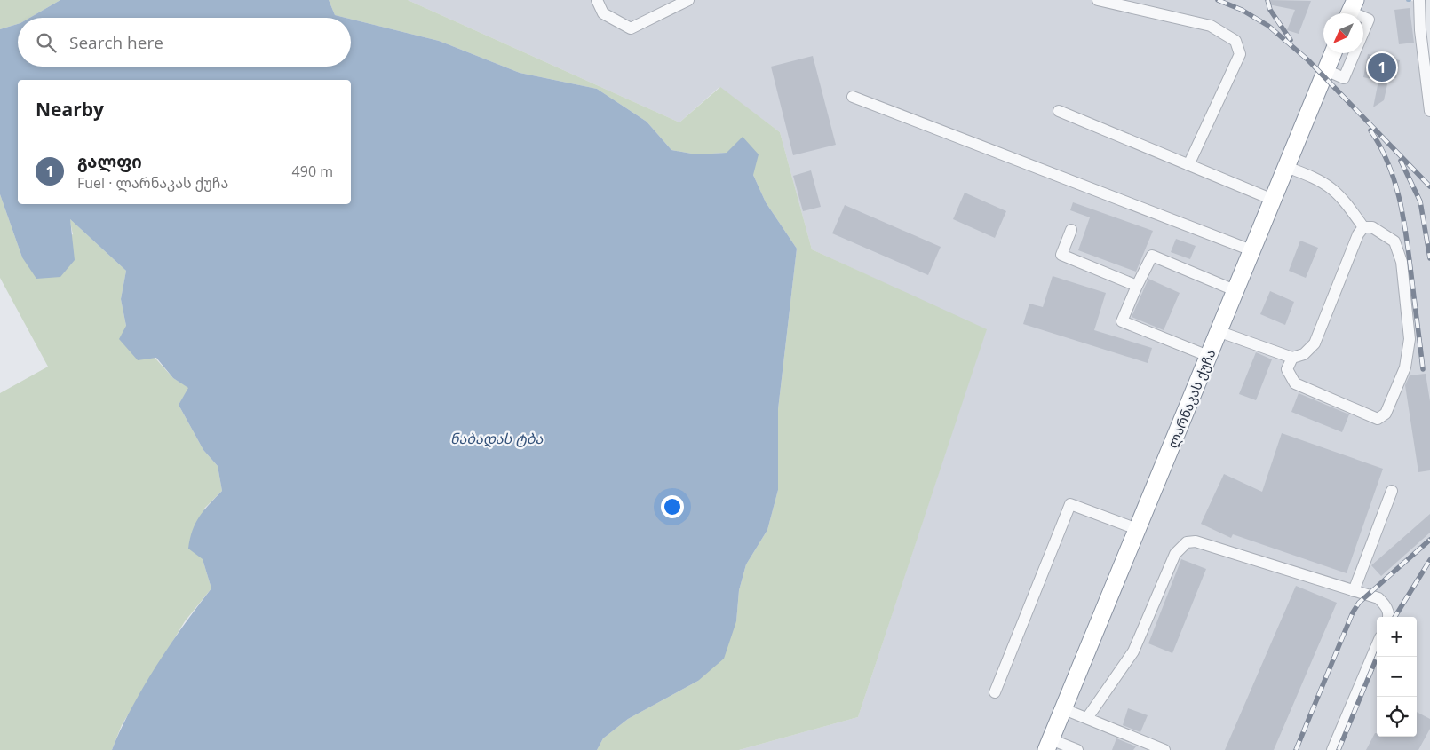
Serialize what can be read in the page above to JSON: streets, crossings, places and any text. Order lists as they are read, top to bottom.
{
  "streets": {
    "highway": ["ლარნაკას ქუჩა"]
  },
  "water": ["ნაბადას ტბა"],
  "north": "bottom left",
  "page": {
    "search": "Search here",
    "pins": "1",
    "heading": "Nearby",
    "list": [
      {
        "mark": "1",
        "name": "გალფი",
        "note": "Fuel · ლარნაკას ქუჩა",
        "value": "490 m"
      }
    ],
    "map_buttons": ["+", "−"]
  }
}
